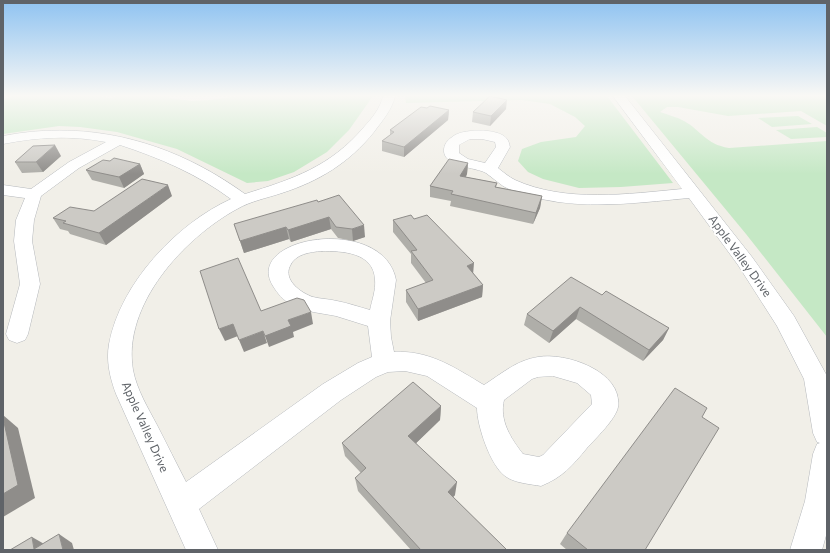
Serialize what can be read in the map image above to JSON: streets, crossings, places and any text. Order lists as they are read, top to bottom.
{
  "streets": {
    "street": ["Apple Valley Drive"]
  }
}
